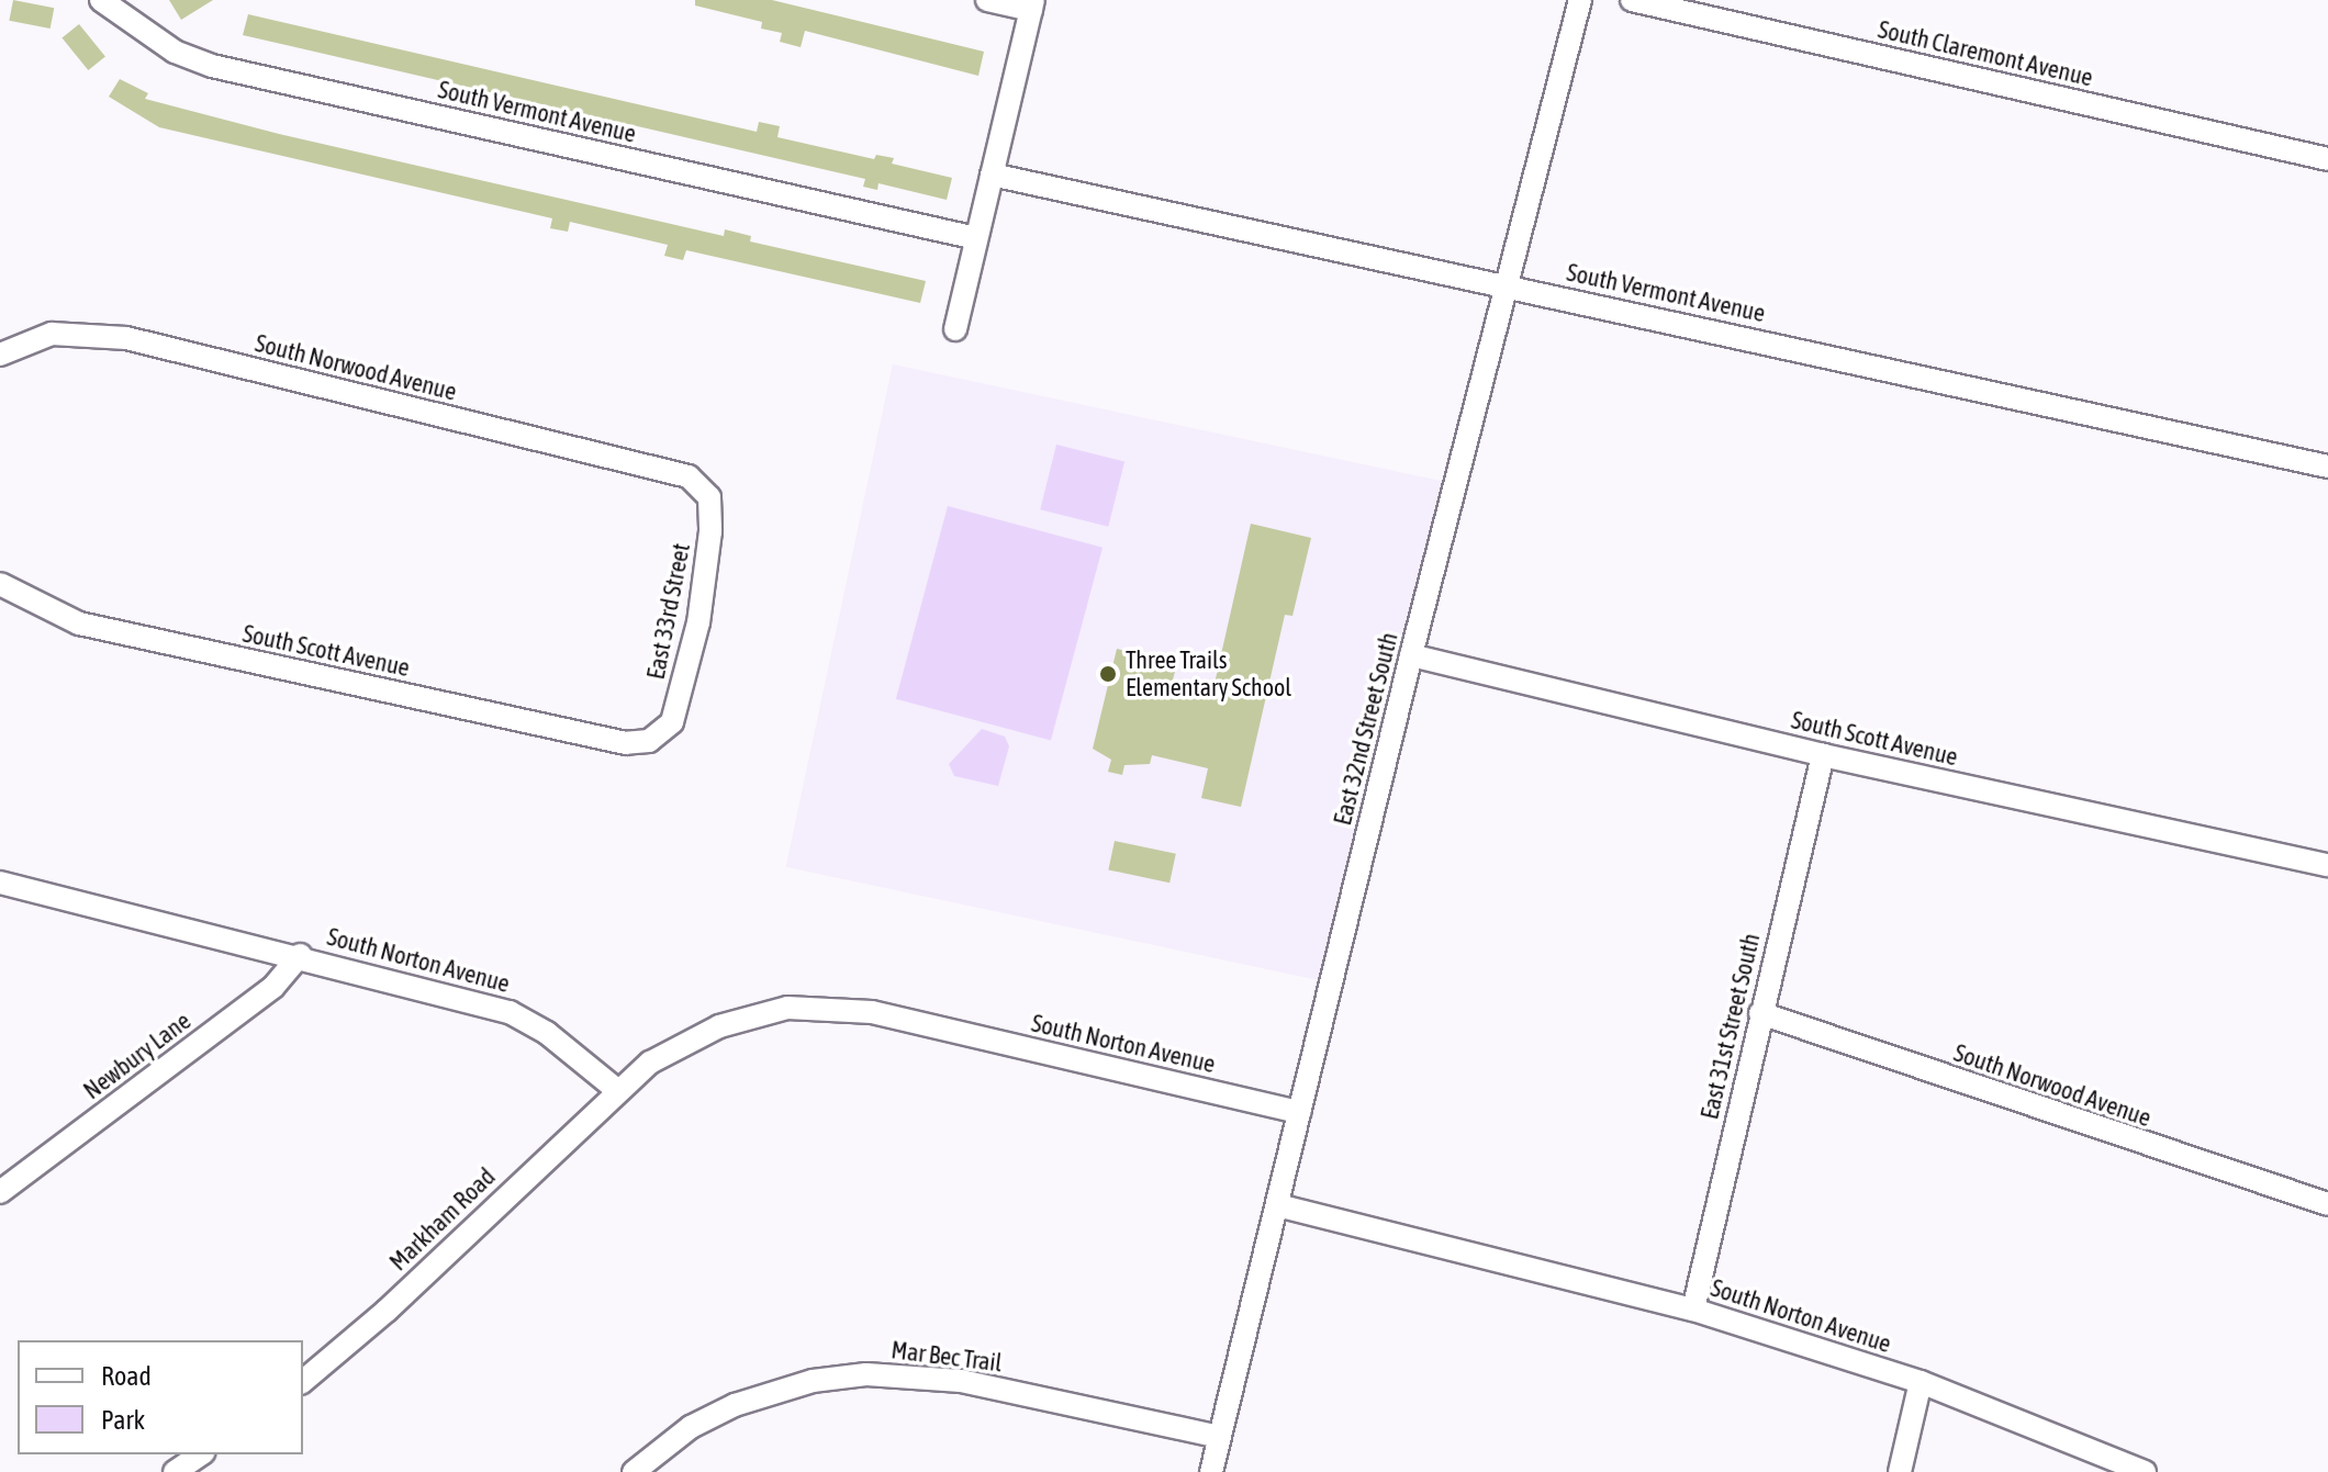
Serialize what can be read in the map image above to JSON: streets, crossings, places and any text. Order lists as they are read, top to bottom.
{
  "streets": {
    "street": [
      "South Claremont Avenue",
      "South Vermont Avenue",
      "South Norwood Avenue",
      "East 33rd Street",
      "South Scott Avenue",
      "East 32nd Street South",
      "South Norton Avenue",
      "East 31st Street South",
      "Newbury Lane",
      "Markham Road",
      "Mar Bec Trail"
    ]
  },
  "crossings": [
    ["South Vermont Avenue", "East 32nd Street South"],
    ["South Norwood Avenue", "East 33rd Street"],
    ["South Norwood Avenue", "East 31st Street South"],
    ["East 33rd Street", "South Scott Avenue"],
    ["South Scott Avenue", "East 32nd Street South"],
    ["South Scott Avenue", "East 31st Street South"],
    ["East 32nd Street South", "South Norton Avenue"],
    ["East 32nd Street South", "Mar Bec Trail"],
    ["South Norton Avenue", "East 31st Street South"],
    ["South Norton Avenue", "Newbury Lane"],
    ["South Norton Avenue", "Markham Road"]
  ],
  "places": ["Three Trails Elementary School"],
  "legend": ["Road", "Park"]
}
